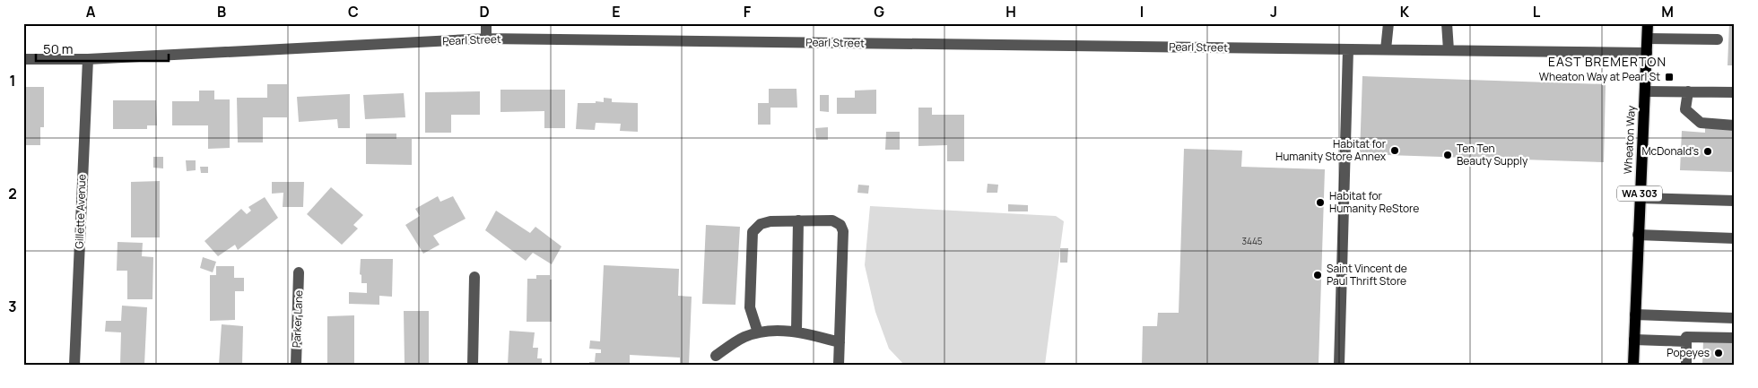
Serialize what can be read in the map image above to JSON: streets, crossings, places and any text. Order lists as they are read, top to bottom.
{
  "streets": {
    "main road": ["Wheaton Way", "WA 303"],
    "street": ["Pearl Street", "Gillette Avenue", "Parker Lane"]
  },
  "crossings": [
    ["Pearl Street", "Wheaton Way"],
    ["Pearl Street", "Gillette Avenue"]
  ],
  "districts": ["EAST BREMERTON"],
  "places": {
    "transit": ["Wheaton Way at Pearl St"],
    "other": [
      "Habitat for Humanity Store Annex",
      "McDonald's",
      "Ten Ten Beauty Supply",
      "Habitat for Humanity ReStore",
      "Saint Vincent de Paul Thrift Store",
      "Popeyes"
    ]
  },
  "house_numbers": ["3445"],
  "scale_bar": "50 m",
  "grid": {
    "columns": [
      "A",
      "B",
      "C",
      "D",
      "E",
      "F",
      "G",
      "H",
      "I",
      "J",
      "K",
      "L",
      "M"
    ],
    "rows": ["1", "2", "3"]
  }
}
